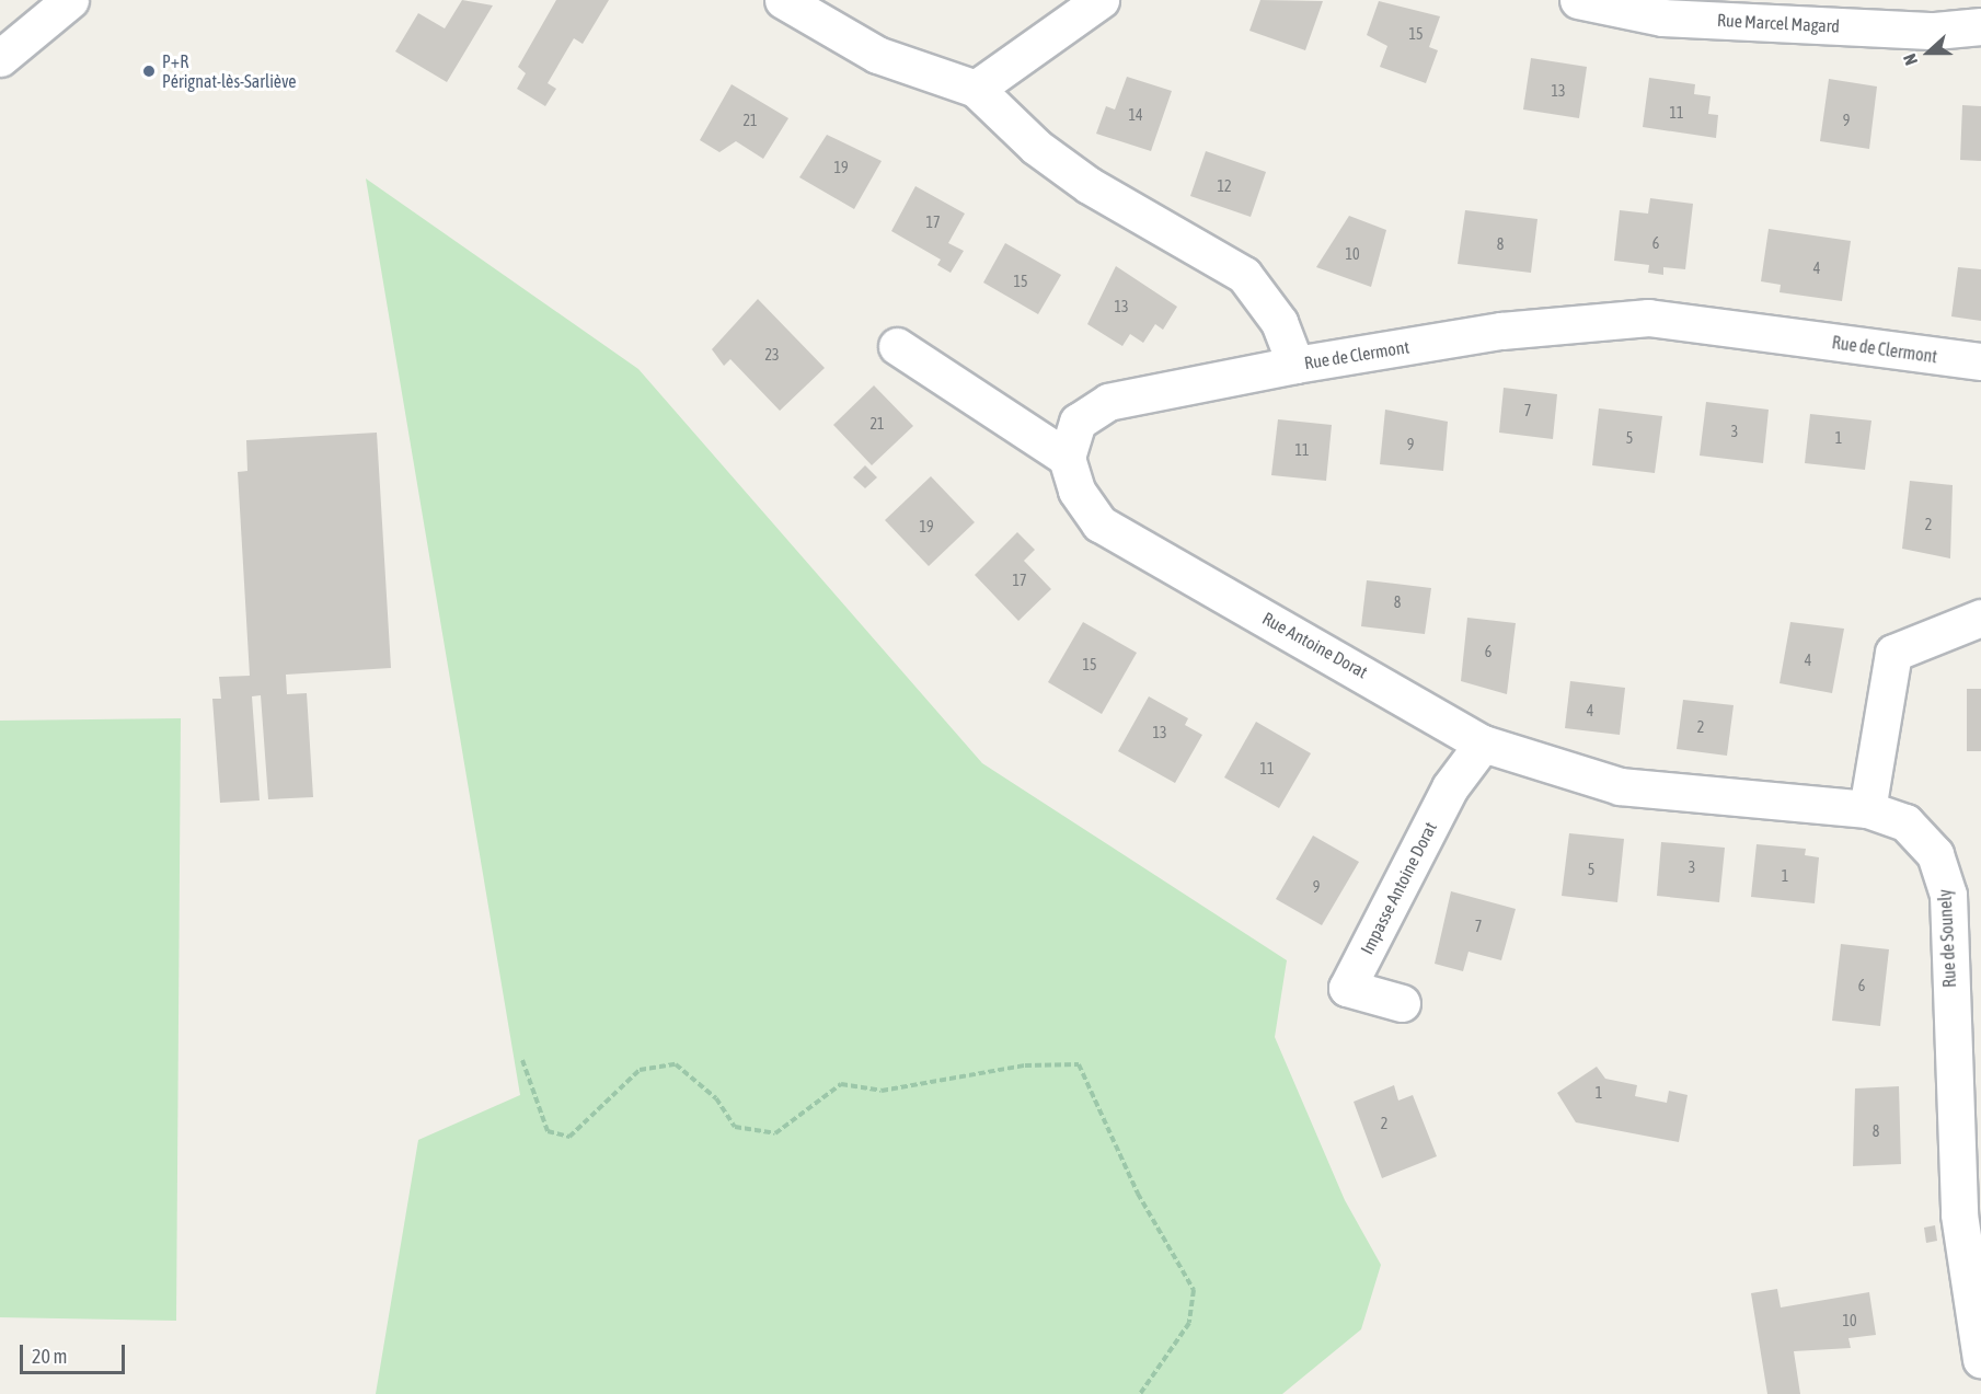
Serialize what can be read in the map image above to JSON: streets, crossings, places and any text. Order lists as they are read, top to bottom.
{
  "streets": {
    "street": [
      "Rue Marcel Magard",
      "Rue de Clermont",
      "Rue Antoine Dorat",
      "Impasse Antoine Dorat",
      "Rue de Sounely"
    ]
  },
  "crossings": [
    ["Rue Antoine Dorat", "Impasse Antoine Dorat"],
    ["Rue Antoine Dorat", "Rue de Sounely"]
  ],
  "places": ["P+R Pérignat-lès-Sarliève"],
  "house_numbers": [
    "15",
    "13",
    "11",
    "14",
    "21",
    "9",
    "19",
    "12",
    "17",
    "6",
    "8",
    "10",
    "4",
    "15",
    "13",
    "23",
    "7",
    "21",
    "3",
    "5",
    "1",
    "9",
    "11",
    "2",
    "19",
    "17",
    "8",
    "6",
    "4",
    "15",
    "4",
    "2",
    "13",
    "11",
    "3",
    "5",
    "1",
    "9",
    "7",
    "6",
    "1",
    "2",
    "8",
    "10"
  ],
  "scale_bar": "20 m",
  "north": "left"
}
